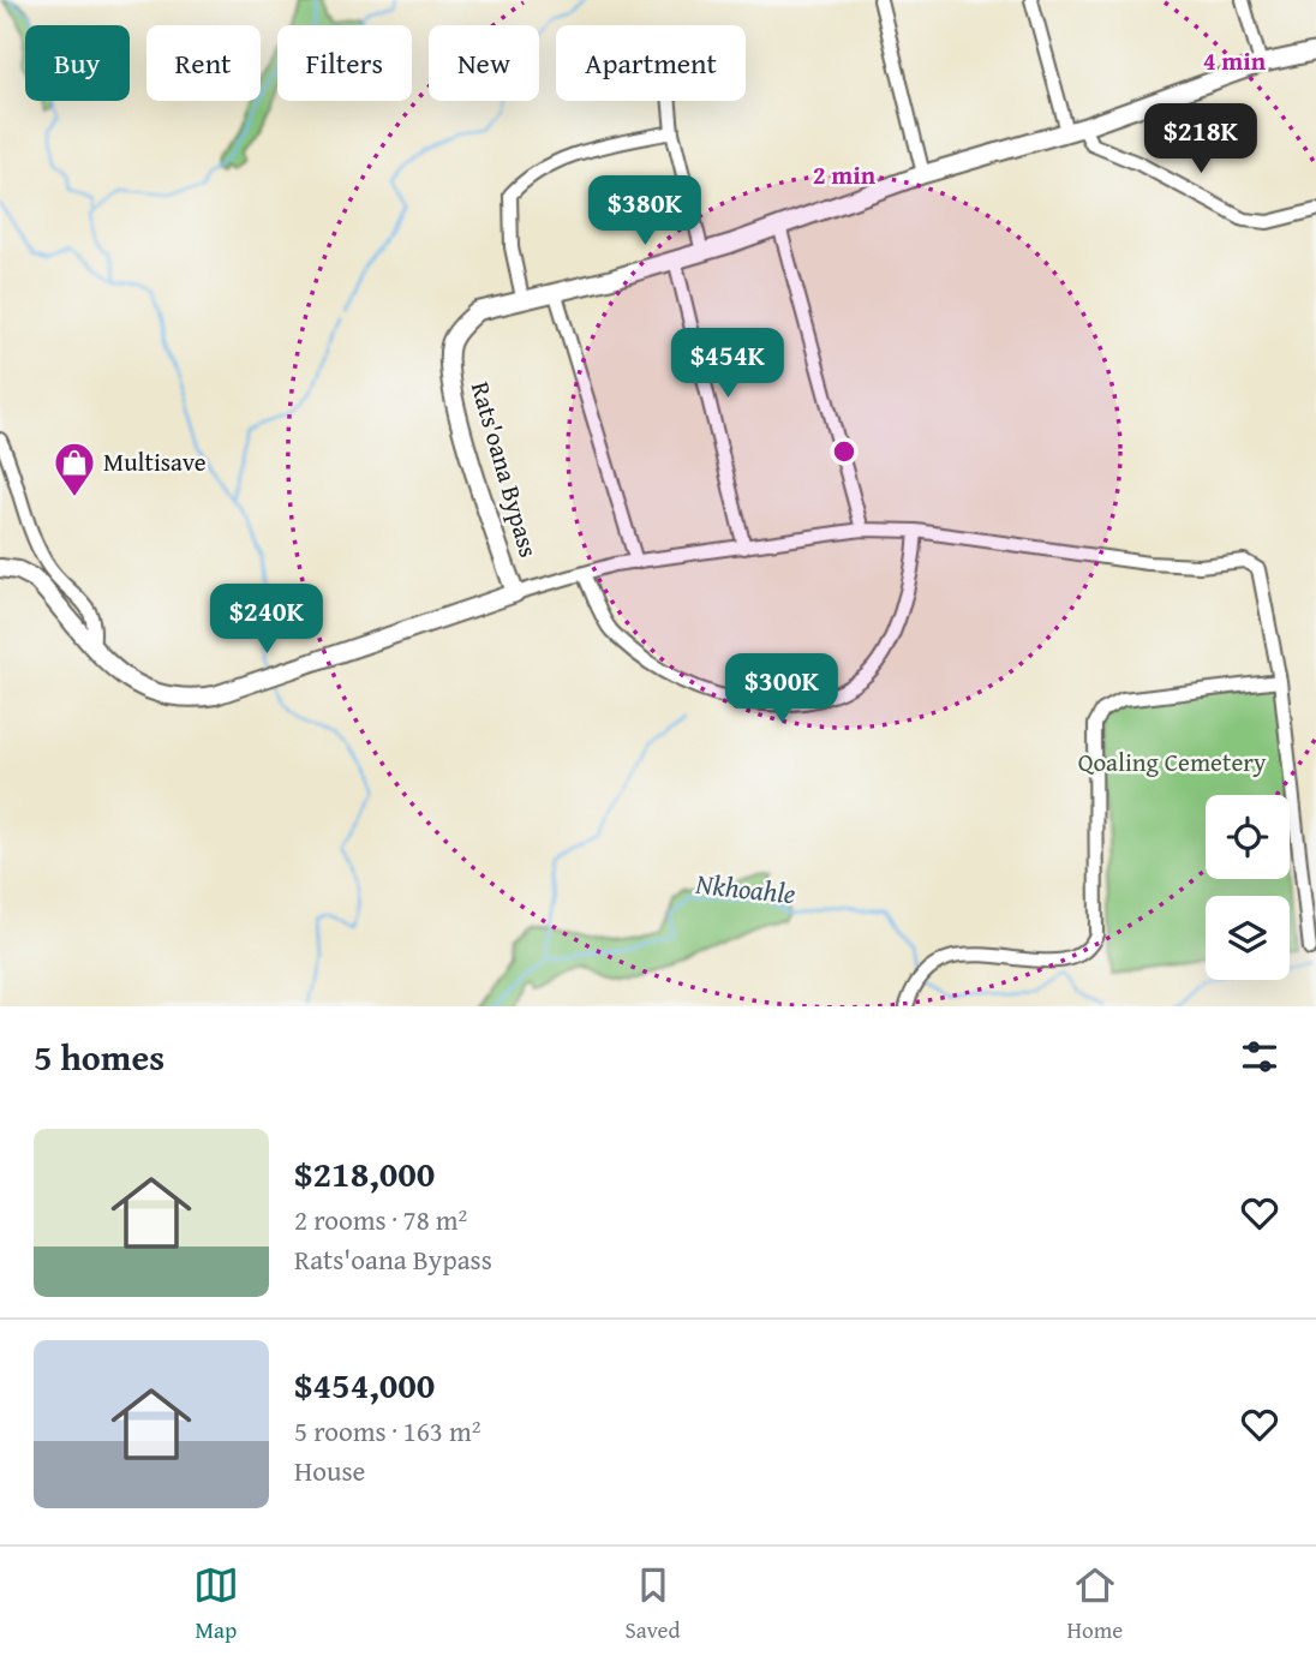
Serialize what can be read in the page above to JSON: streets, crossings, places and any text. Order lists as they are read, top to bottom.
{
  "streets": {
    "street": ["Rats'oana Bypass"]
  },
  "water": ["Nkhoahle"],
  "parks": ["Qoaling Cemetery"],
  "places": {
    "shop": ["Multisave"]
  },
  "page": {
    "chip": [
      "Buy",
      "Rent",
      "Filters",
      "New",
      "Apartment"
    ],
    "price": [
      "$218K",
      "$380K",
      "$454K",
      "$240K",
      "$300K"
    ],
    "heading": "5 homes",
    "list": [
      {
        "name": "$218,000",
        "note": "2 rooms · 78 m² · Rats'oana Bypass"
      },
      {
        "name": "$454,000",
        "note": "5 rooms · 163 m² · House"
      }
    ],
    "tabs": ["Map", "Saved", "Home"]
  },
  "rings": ["4 min", "2 min"]
}
